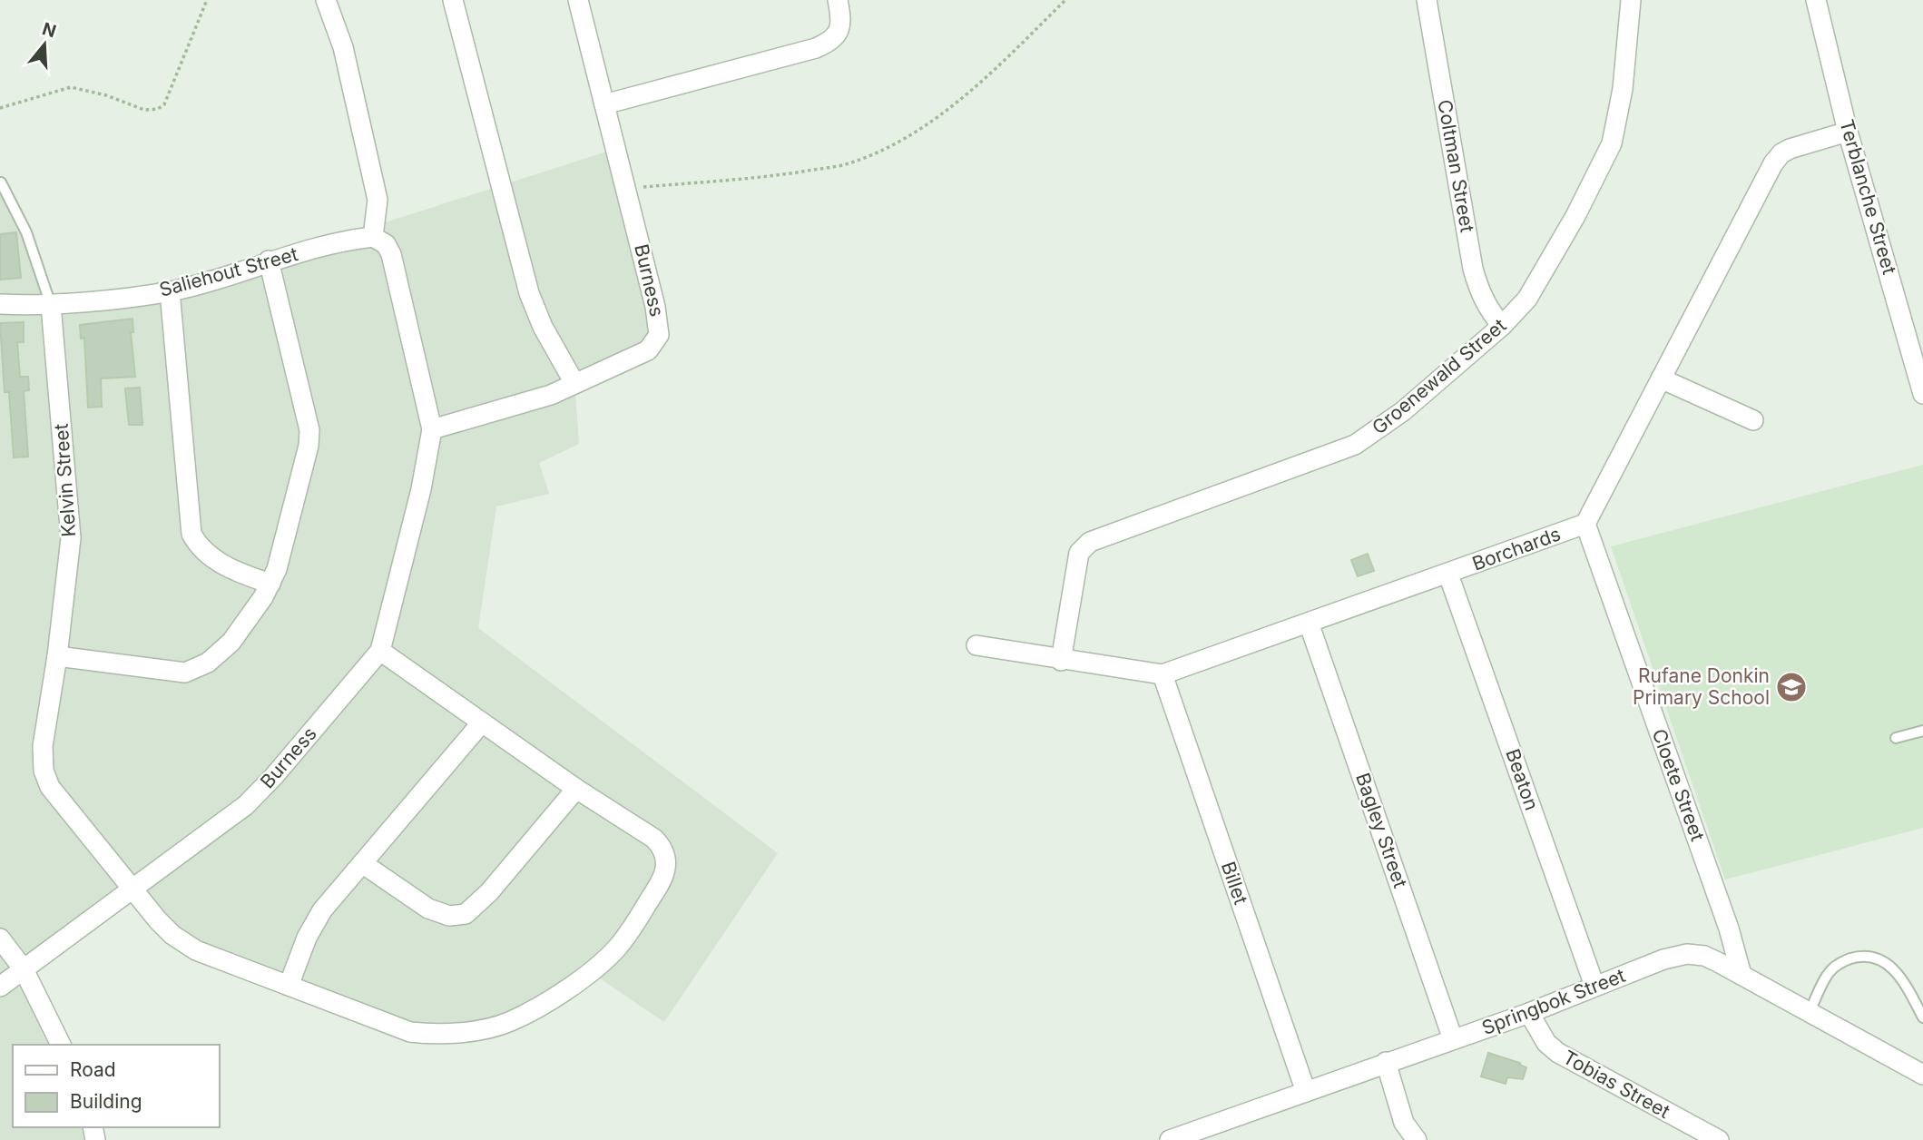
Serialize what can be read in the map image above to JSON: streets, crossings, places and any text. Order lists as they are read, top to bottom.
{
  "streets": {
    "street": [
      "Coltman Street",
      "Terblanche Street",
      "Saliehout Street",
      "Burness",
      "Groenewald Street",
      "Kelvin Street",
      "Borchards",
      "Beaton",
      "Cloete Street",
      "Bagley Street",
      "Billet",
      "Springbok Street",
      "Tobias Street"
    ]
  },
  "crossings": [
    ["Coltman Street", "Groenewald Street"],
    ["Terblanche Street", "Borchards"],
    ["Saliehout Street", "Burness"],
    ["Saliehout Street", "Kelvin Street"],
    ["Burness", "Kelvin Street"],
    ["Groenewald Street", "Borchards"],
    ["Borchards", "Beaton"],
    ["Borchards", "Cloete Street"],
    ["Borchards", "Bagley Street"],
    ["Borchards", "Billet"],
    ["Beaton", "Springbok Street"],
    ["Cloete Street", "Springbok Street"],
    ["Bagley Street", "Springbok Street"],
    ["Billet", "Springbok Street"],
    ["Springbok Street", "Tobias Street"]
  ],
  "places": {
    "school or university": ["Rufane Donkin Primary School"]
  },
  "legend": ["Road", "Building"],
  "north": "top"
}
